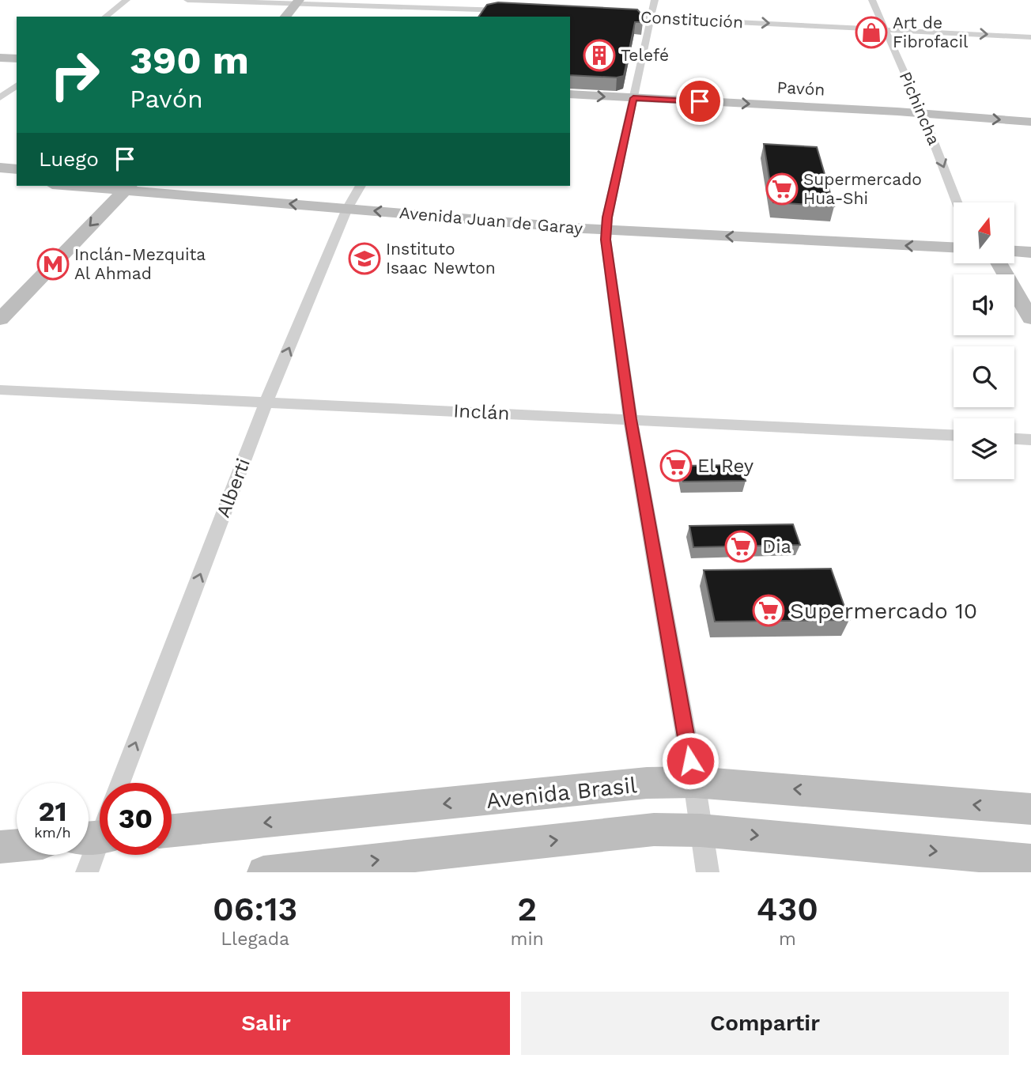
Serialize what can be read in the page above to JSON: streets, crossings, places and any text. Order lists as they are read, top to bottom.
{
  "streets": {
    "main road": ["Pavón", "Avenida Juan de Garay", "Avenida Brasil"],
    "street": [
      "Constitución",
      "Pichincha",
      "Inclán",
      "Alberti"
    ]
  },
  "crossings": [
    ["Constitución", "Pichincha"],
    ["Pavón", "Pichincha"],
    ["Avenida Juan de Garay", "Alberti"],
    ["Inclán", "Alberti"]
  ],
  "one_way": [
    "Constitución",
    "Pavón",
    "Pichincha",
    "Alberti"
  ],
  "places": {
    "shop": ["Art de Fibrofacil"],
    "building": ["Telefé"],
    "supermarket": [
      "Supermercado Hua-Shi",
      "El Rey",
      "Dia",
      "Supermercado 10"
    ],
    "school or university": ["Instituto Isaac Newton"],
    "metro station": ["Inclán-Mezquita Al Ahmad"]
  },
  "north": "top",
  "page": {
    "turn": ["390 m", "Pavón"],
    "then": "Luego",
    "speed": "21 km/h",
    "limit": "30",
    "eta": [
      "06:13",
      "Llegada",
      "2",
      "min",
      "430",
      "m"
    ],
    "buttons": ["Salir", "Compartir"]
  }
}
